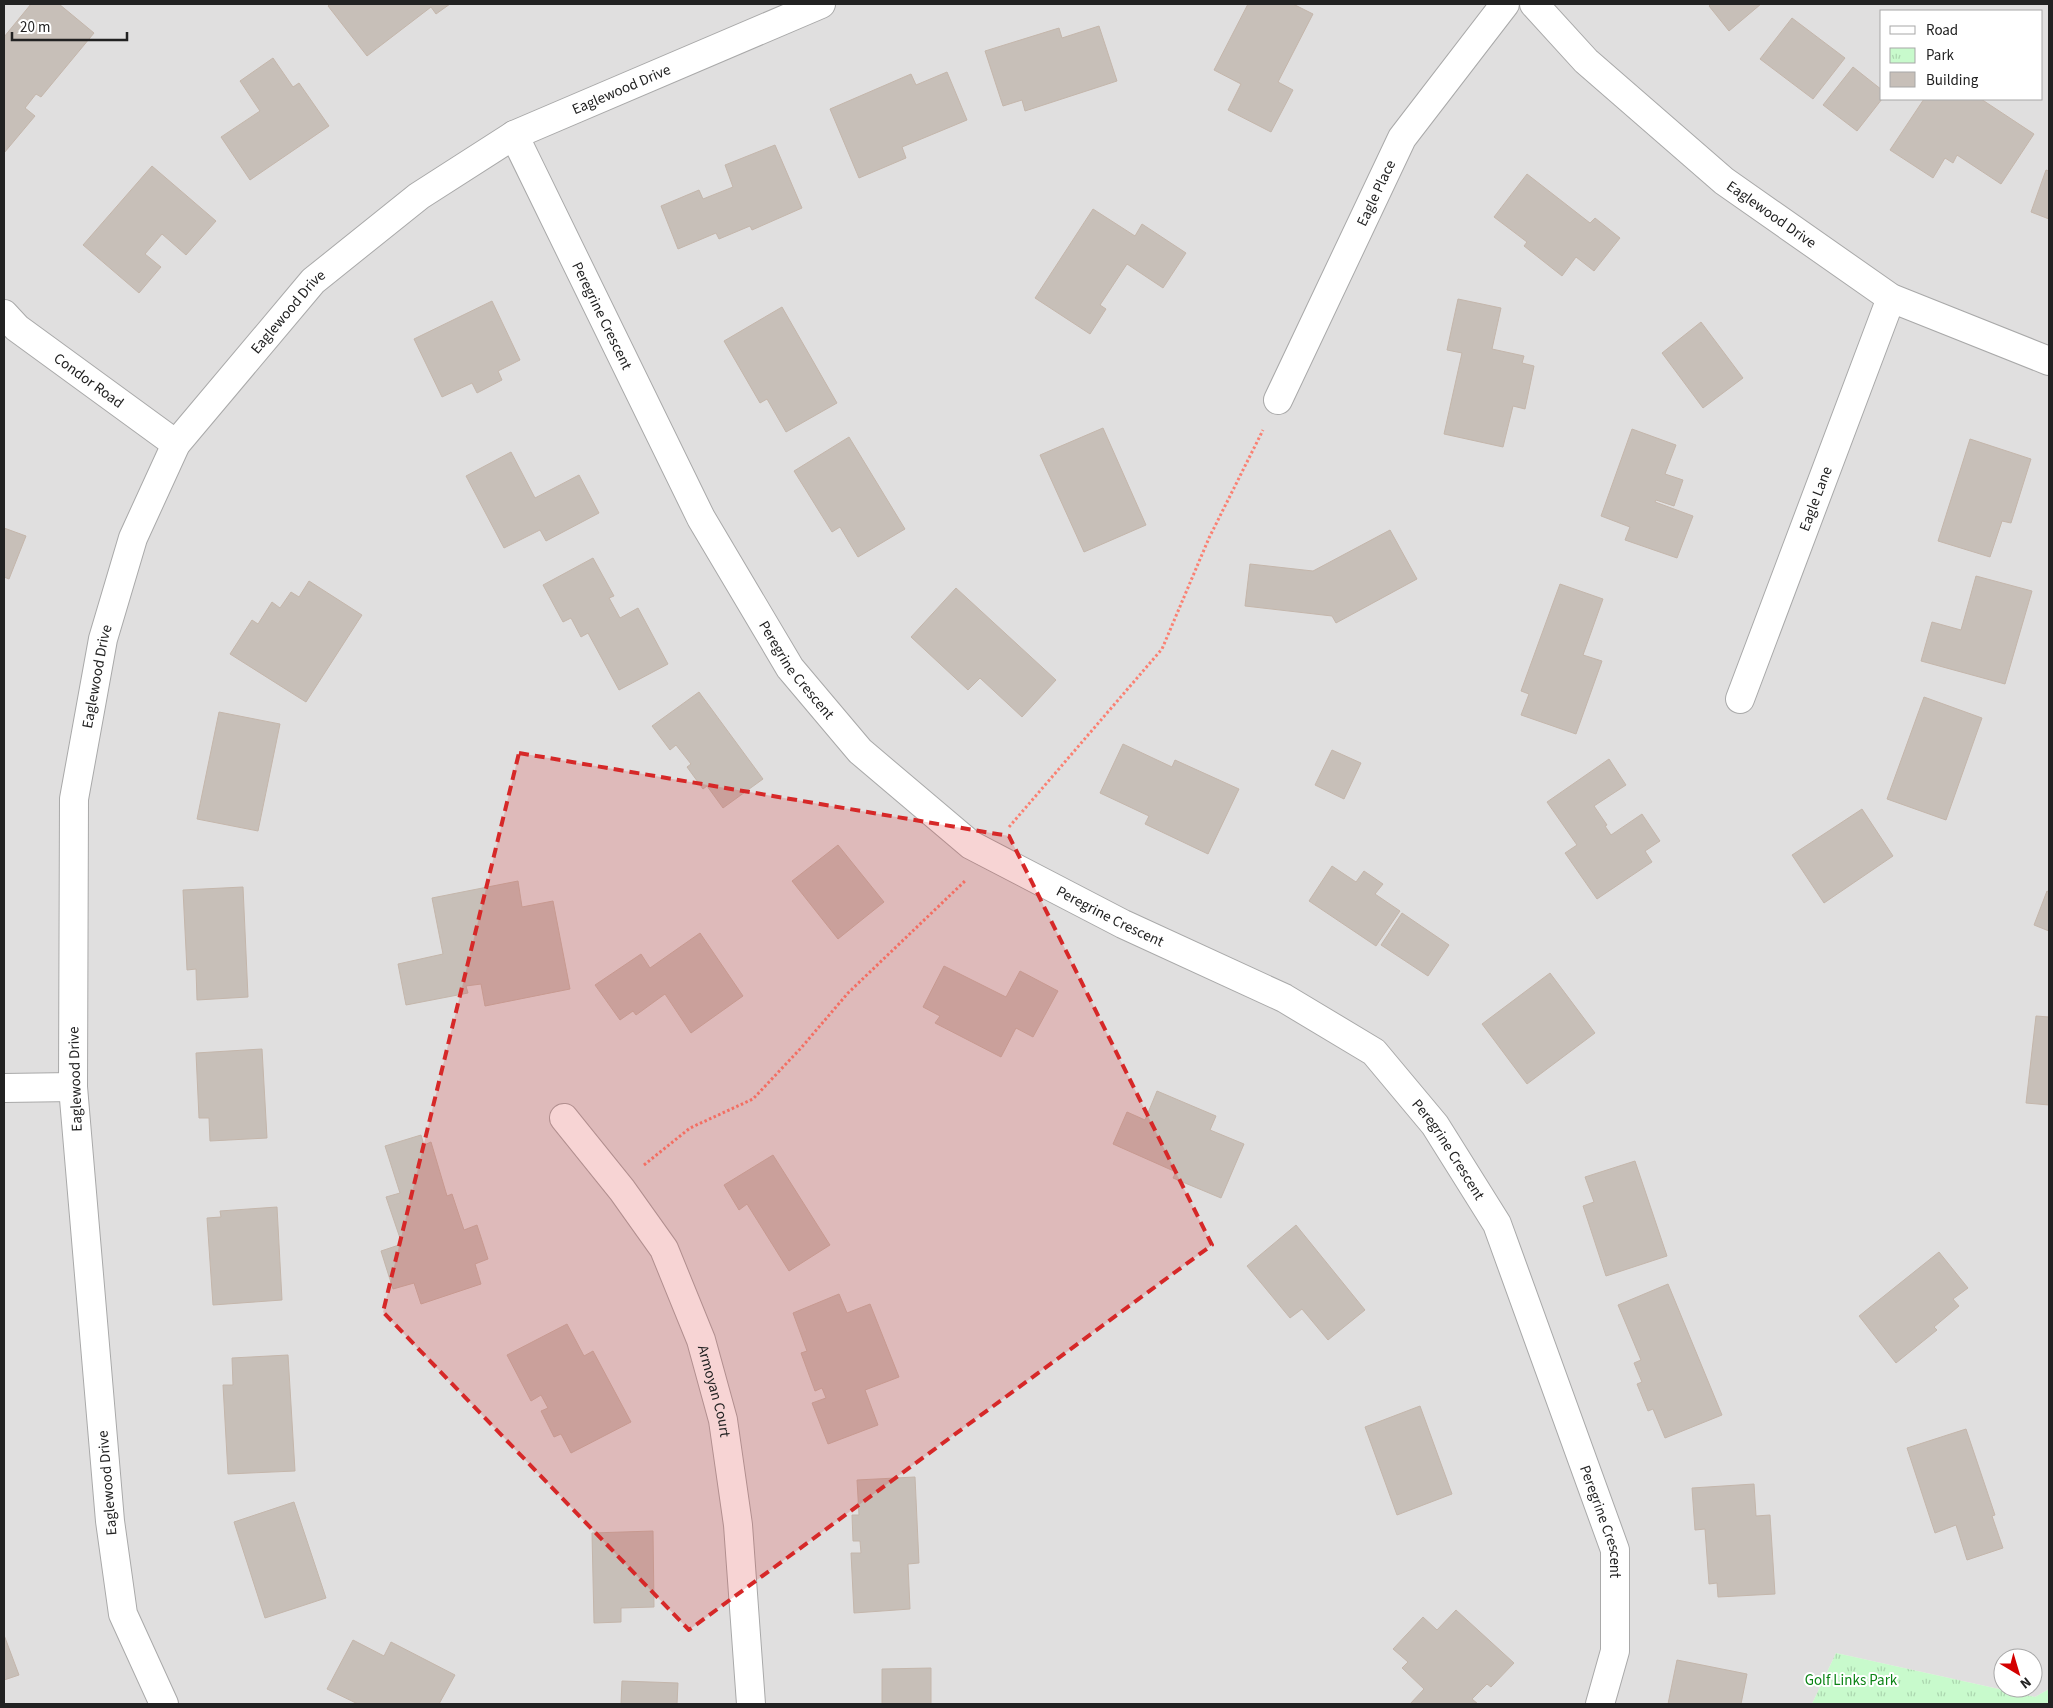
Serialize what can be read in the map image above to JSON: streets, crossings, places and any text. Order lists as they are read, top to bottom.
{
  "streets": {
    "street": [
      "Eaglewood Drive",
      "Eagle Place",
      "Peregrine Crescent",
      "Condor Road",
      "Eagle Lane",
      "Armoyan Court"
    ]
  },
  "crossings": [
    ["Eaglewood Drive", "Peregrine Crescent"],
    ["Eaglewood Drive", "Condor Road"],
    ["Eaglewood Drive", "Eagle Lane"]
  ],
  "parks": ["Golf Links Park"],
  "legend": ["Road", "Park", "Building"],
  "scale_bar": "20 m",
  "north": "bottom right"
}
